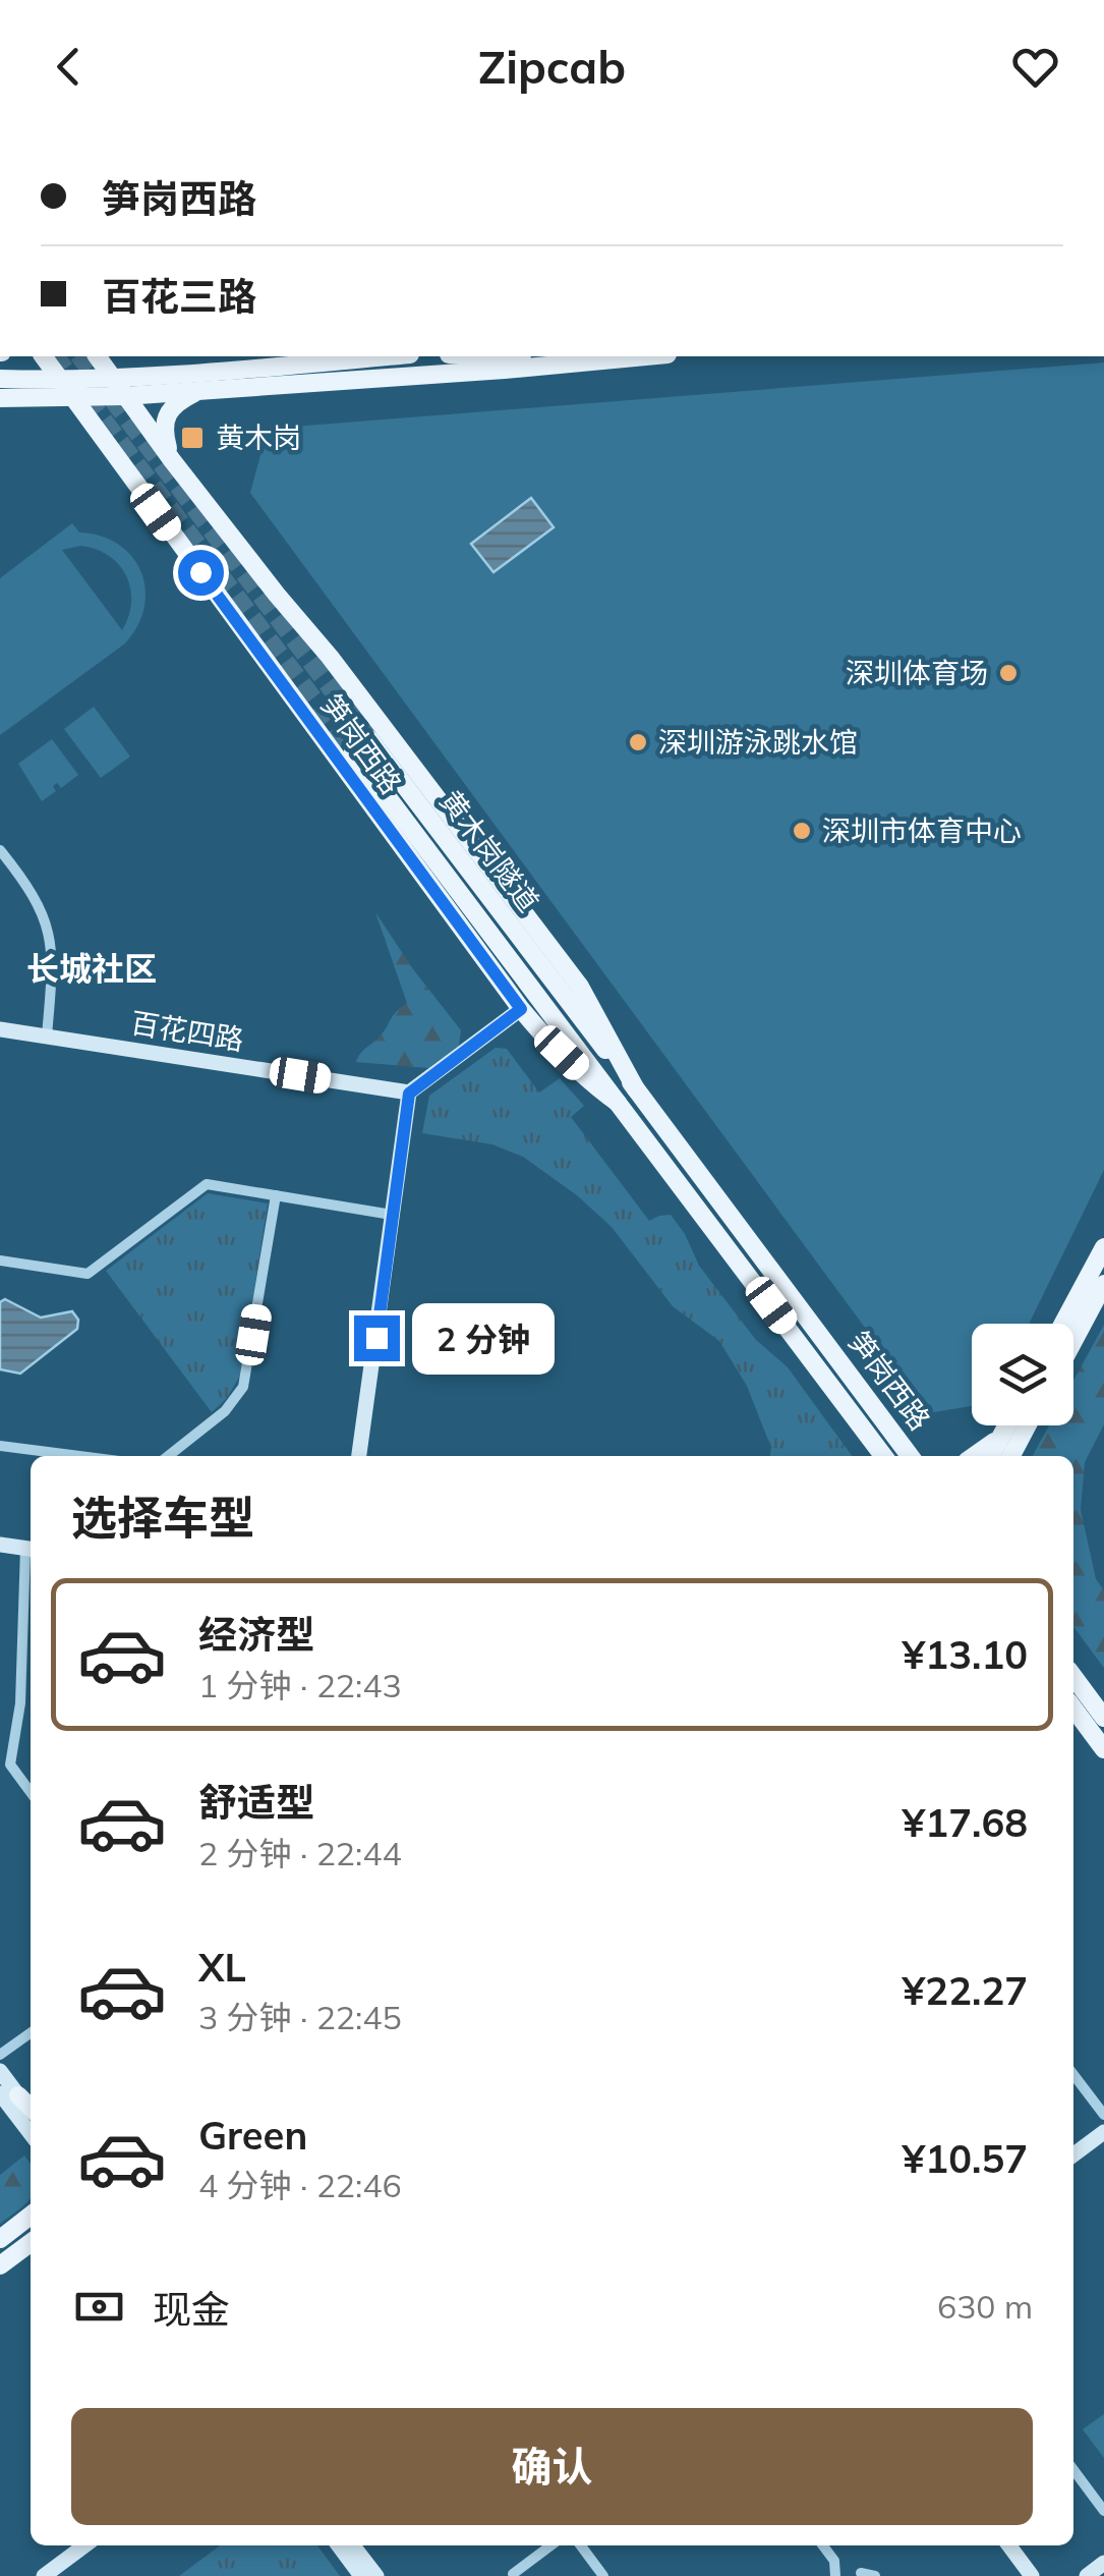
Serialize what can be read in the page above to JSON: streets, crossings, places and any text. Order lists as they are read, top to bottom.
{
  "streets": {
    "main road": ["笋岗西路", "黄木岗隧道"],
    "street": ["百花四路"]
  },
  "crossings": [
    ["笋岗西路", "黄木岗隧道"]
  ],
  "districts": ["长城社区"],
  "places": {
    "transit": ["黄木岗"],
    "other": ["深圳体育场", "深圳游泳跳水馆", "深圳市体育中心"]
  },
  "page": {
    "header": "Zipcab",
    "banner": ["笋岗西路", "百花三路"],
    "bubble": "2 分钟",
    "heading": "选择车型",
    "list": [
      {
        "name": "经济型",
        "note": "1 分钟 · 22:43",
        "value": "¥13.10"
      },
      {
        "name": "舒适型",
        "note": "2 分钟 · 22:44",
        "value": "¥17.68"
      },
      {
        "name": "XL",
        "note": "3 分钟 · 22:45",
        "value": "¥22.27"
      },
      {
        "name": "Green",
        "note": "4 分钟 · 22:46",
        "value": "¥10.57"
      }
    ],
    "pay": ["现金", "630 m"],
    "buttons": "确认"
  }
}
